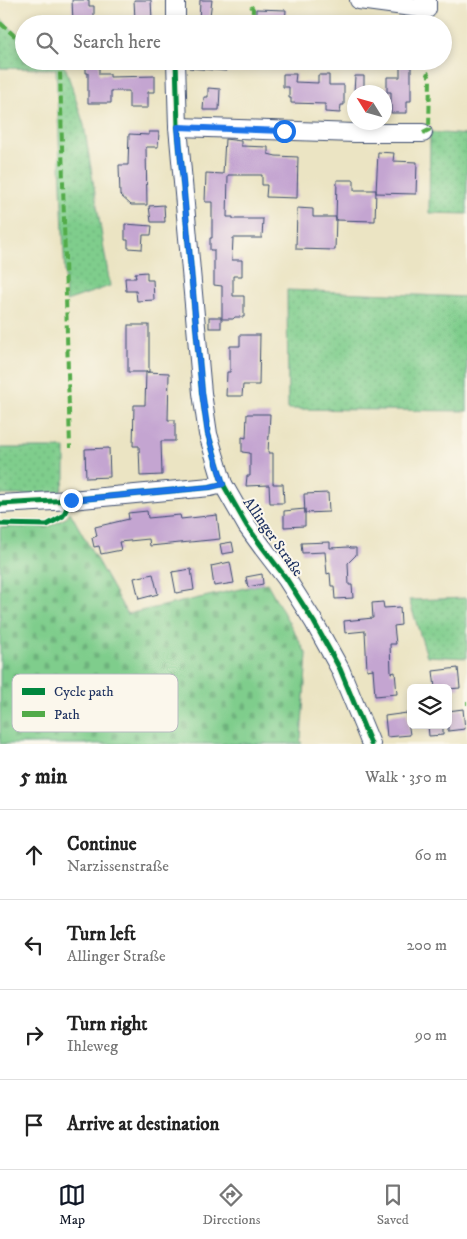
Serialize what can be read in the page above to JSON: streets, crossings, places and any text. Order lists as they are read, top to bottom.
{
  "streets": {
    "street": ["Allinger Straße"]
  },
  "legend": ["Cycle path", "Path"],
  "north": "top left",
  "page": {
    "search": "Search here",
    "heading": ["5 min", "Walk · 350 m"],
    "list": [
      ["Continue", "Narzissenstraße", "60 m"],
      ["Turn left", "Allinger Straße", "200 m"],
      ["Turn right", "Ihleweg", "90 m"],
      "Arrive at destination"
    ],
    "nav": ["Map", "Directions", "Saved"]
  }
}
